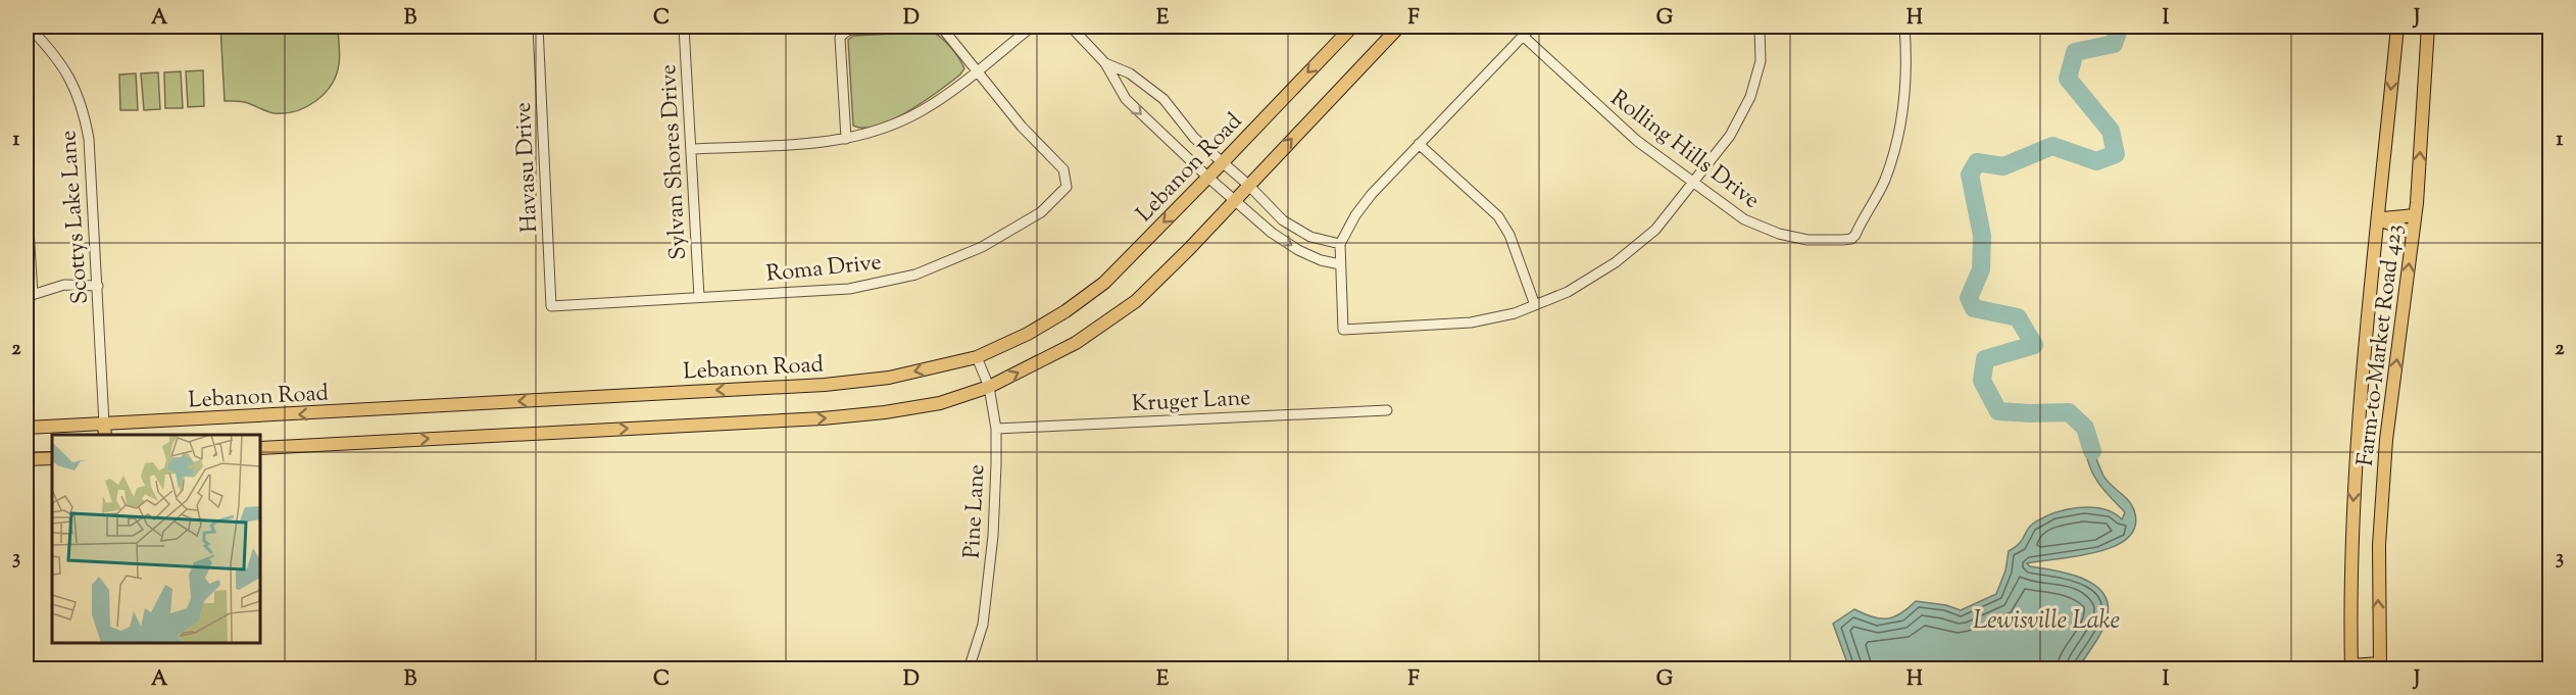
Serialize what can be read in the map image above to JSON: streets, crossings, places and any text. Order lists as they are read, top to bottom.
{
  "streets": {
    "main road": ["Lebanon Road", "Farm-to-Market Road 423"],
    "street": [
      "Rolling Hills Drive",
      "Sylvan Shores Drive",
      "Havasu Drive",
      "Scottys Lake Lane",
      "Roma Drive",
      "Kruger Lane",
      "Pine Lane"
    ]
  },
  "crossings": [
    ["Sylvan Shores Drive", "Roma Drive"],
    ["Lebanon Road", "Scottys Lake Lane"],
    ["Lebanon Road", "Pine Lane"],
    ["Havasu Drive", "Roma Drive"],
    ["Kruger Lane", "Pine Lane"]
  ],
  "water": ["Lewisville Lake"],
  "grid": {
    "columns": [
      "A",
      "B",
      "C",
      "D",
      "E",
      "F",
      "G",
      "H",
      "I",
      "J"
    ],
    "rows": ["1", "2", "3"]
  }
}
